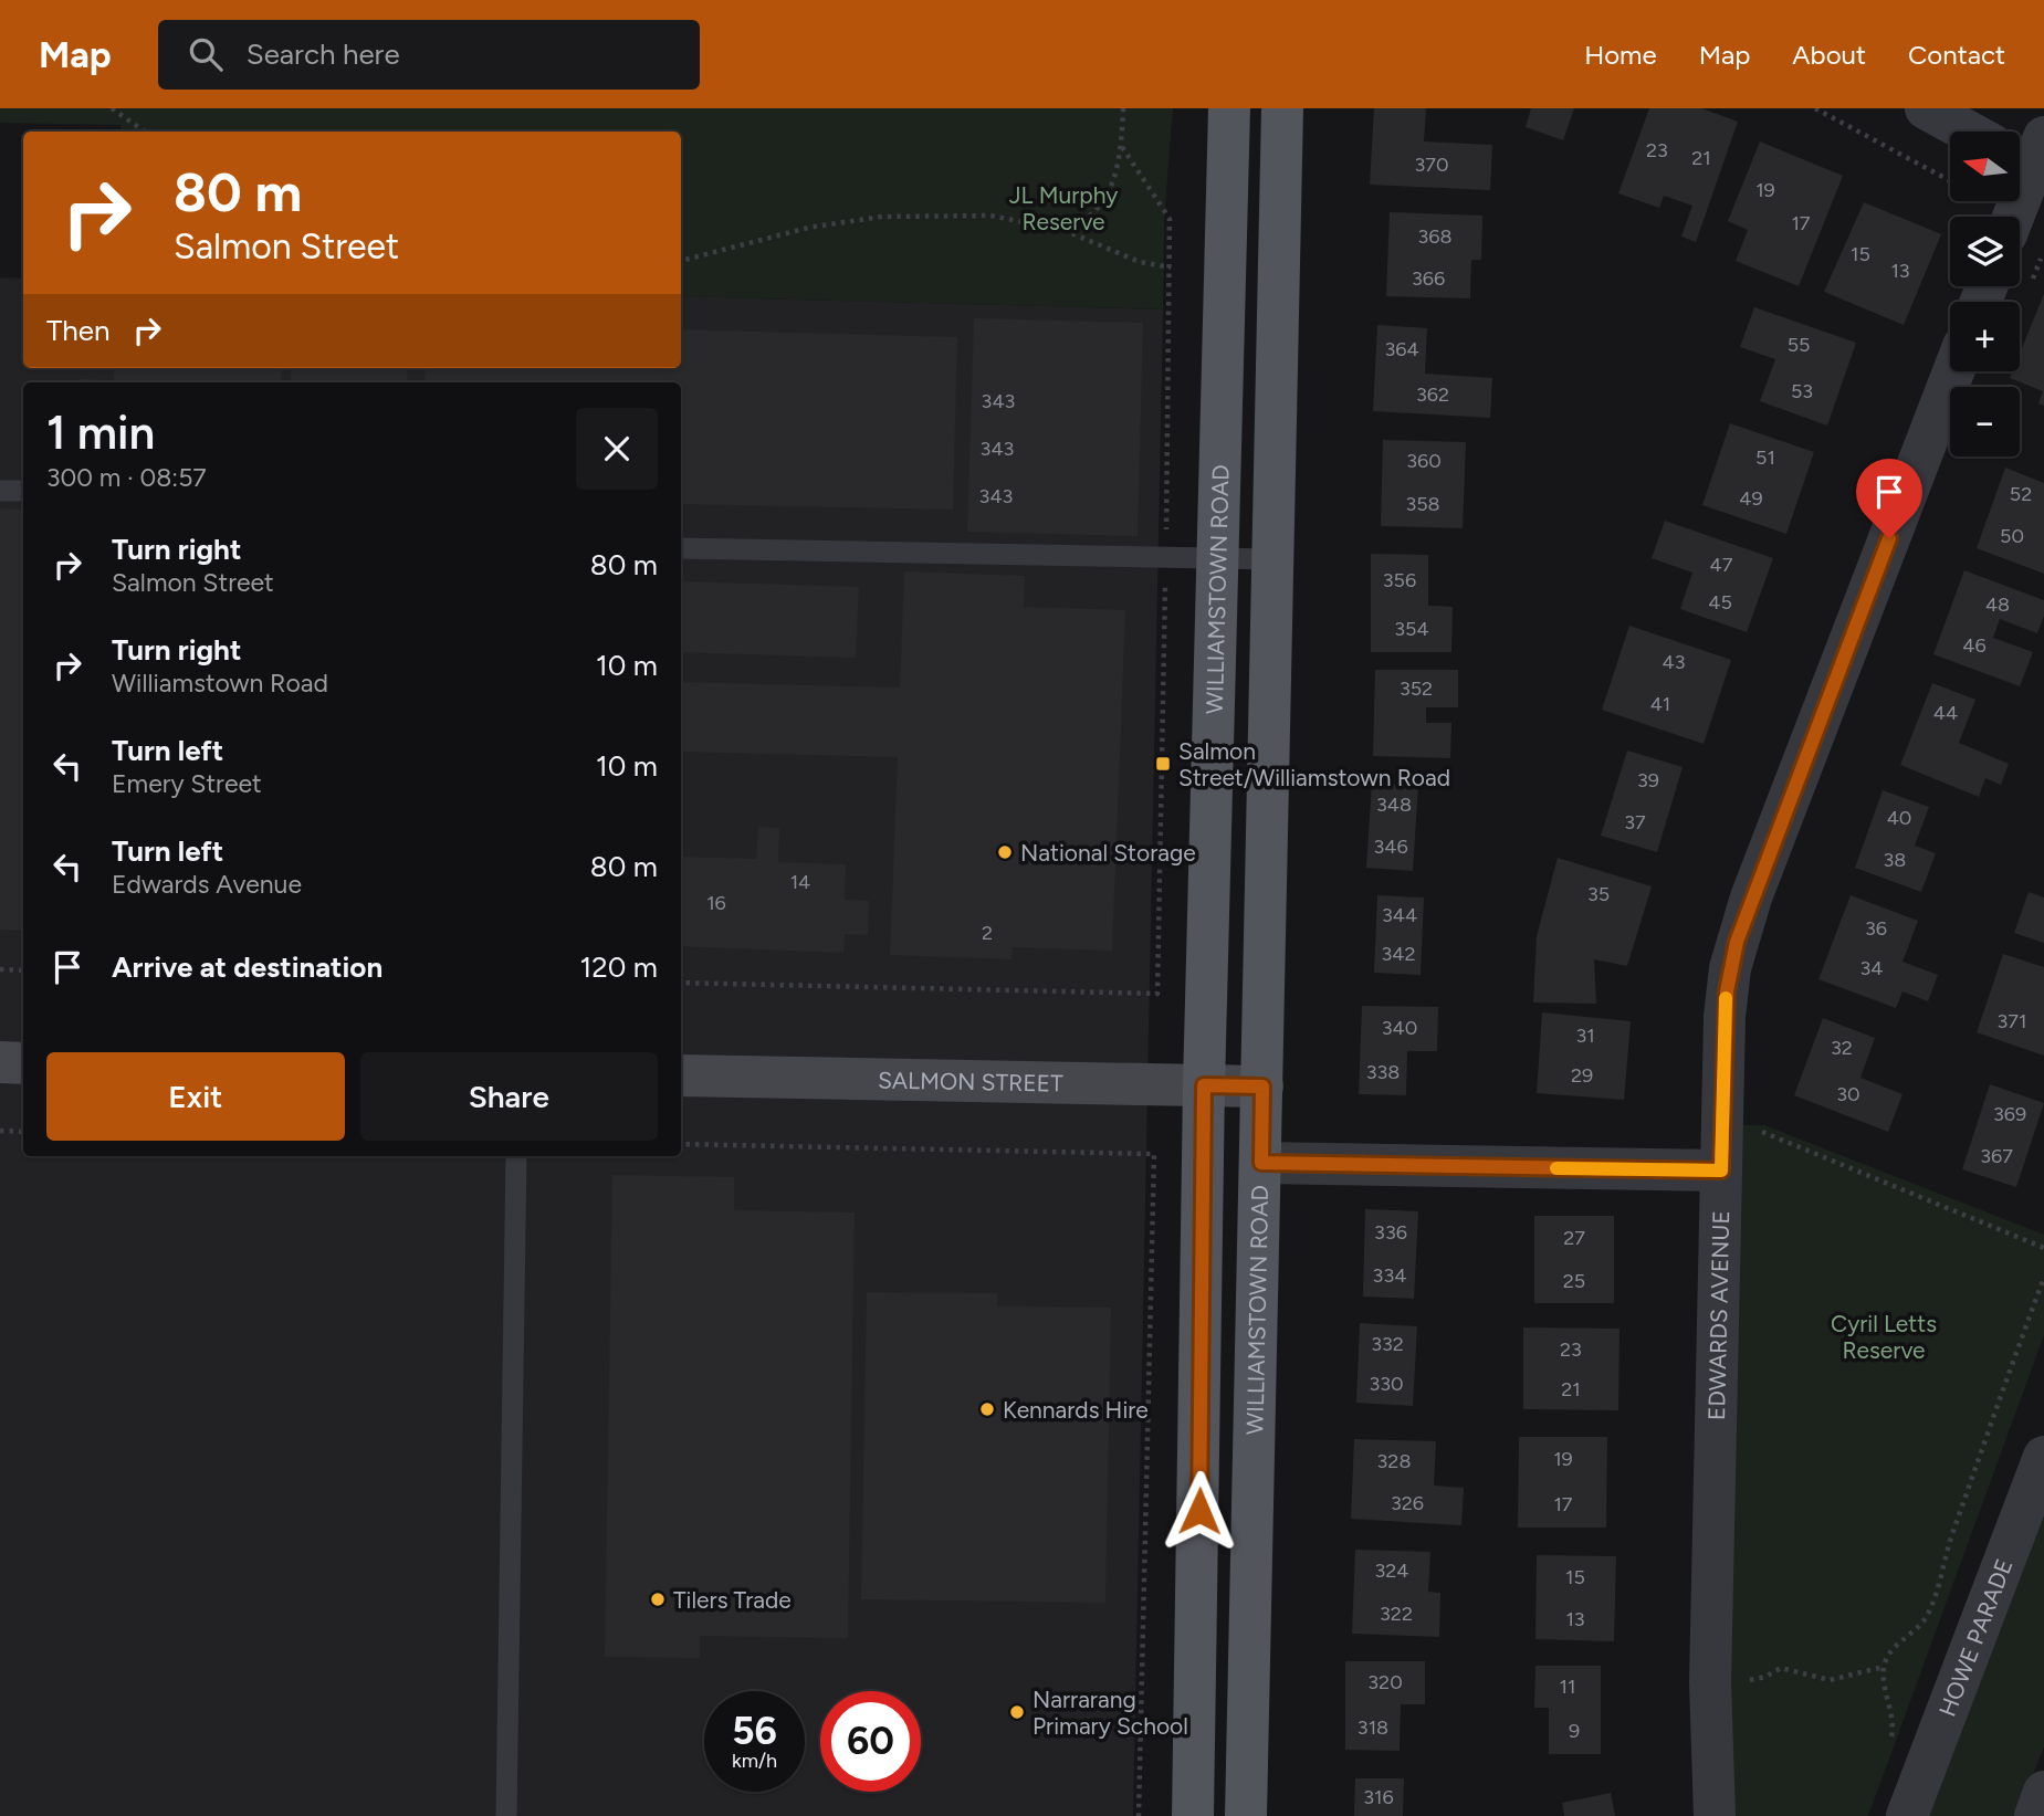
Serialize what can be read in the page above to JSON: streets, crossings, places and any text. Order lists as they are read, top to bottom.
{
  "streets": {
    "main road": ["WILLIAMSTOWN ROAD"],
    "street": ["SALMON STREET", "EDWARDS AVENUE", "HOWE PARADE"]
  },
  "crossings": [
    ["WILLIAMSTOWN ROAD", "SALMON STREET"]
  ],
  "parks": ["JL Murphy Reserve", "Cyril Letts Reserve"],
  "places": {
    "transit": ["Salmon Street/Williamstown Road"],
    "other": [
      "National Storage",
      "Kennards Hire",
      "Tilers Trade",
      "Narrarang Primary School"
    ]
  },
  "house_numbers": [
    "23",
    "21",
    "370",
    "19",
    "17",
    "368",
    "15",
    "13",
    "366",
    "55",
    "364",
    "53",
    "362",
    "343",
    "343",
    "51",
    "360",
    "52",
    "343",
    "49",
    "358",
    "50",
    "47",
    "356",
    "45",
    "48",
    "354",
    "46",
    "43",
    "352",
    "41",
    "44",
    "39",
    "348",
    "40",
    "37",
    "346",
    "38",
    "14",
    "35",
    "16",
    "344",
    "36",
    "2",
    "342",
    "34",
    "371",
    "340",
    "31",
    "32",
    "338",
    "29",
    "30",
    "369",
    "367",
    "336",
    "27",
    "334",
    "25",
    "332",
    "23",
    "330",
    "21",
    "19",
    "328",
    "326",
    "17",
    "324",
    "15",
    "322",
    "13",
    "320",
    "11",
    "318",
    "9",
    "316"
  ],
  "north": "left",
  "page": {
    "header": "Map",
    "search": "Search here",
    "nav": [
      "Home",
      "Map",
      "About",
      "Contact"
    ],
    "map_buttons": ["+", "−"],
    "turn": ["80 m", "Salmon Street"],
    "then": "Then",
    "heading": ["1 min", "300 m · 08:57"],
    "list": [
      {
        "name": "Turn right",
        "note": "Salmon Street",
        "value": "80 m"
      },
      {
        "name": "Turn right",
        "note": "Williamstown Road",
        "value": "10 m"
      },
      {
        "name": "Turn left",
        "note": "Emery Street",
        "value": "10 m"
      },
      {
        "name": "Turn left",
        "note": "Edwards Avenue",
        "value": "80 m"
      },
      {
        "name": "Arrive at destination",
        "value": "120 m"
      }
    ],
    "buttons": ["Exit", "Share"],
    "speed": "56 km/h",
    "limit": "60"
  }
}
